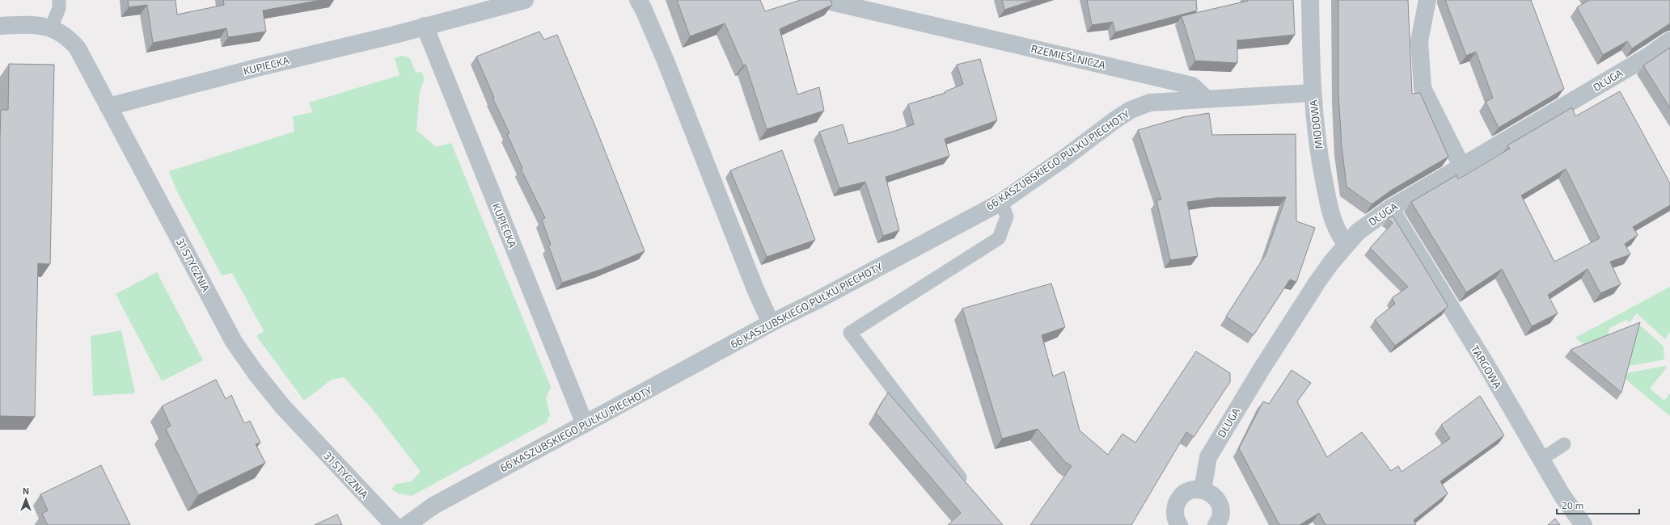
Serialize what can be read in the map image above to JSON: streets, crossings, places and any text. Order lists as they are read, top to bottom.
{
  "streets": {
    "street": [
      "RZEMIEŚLNICZA",
      "KUPIECKA",
      "DŁUGA",
      "MIODOWA",
      "66 KASZUBSKIEGO PUŁKU PIECHOTY",
      "31 STYCZNIA",
      "TARGOWA"
    ]
  },
  "crossings": [
    ["RZEMIEŚLNICZA", "66 KASZUBSKIEGO PUŁKU PIECHOTY"],
    ["KUPIECKA", "66 KASZUBSKIEGO PUŁKU PIECHOTY"],
    ["KUPIECKA", "31 STYCZNIA"],
    ["DŁUGA", "MIODOWA"],
    ["DŁUGA", "TARGOWA"]
  ],
  "scale_bar": "20 m",
  "north": "top"
}
